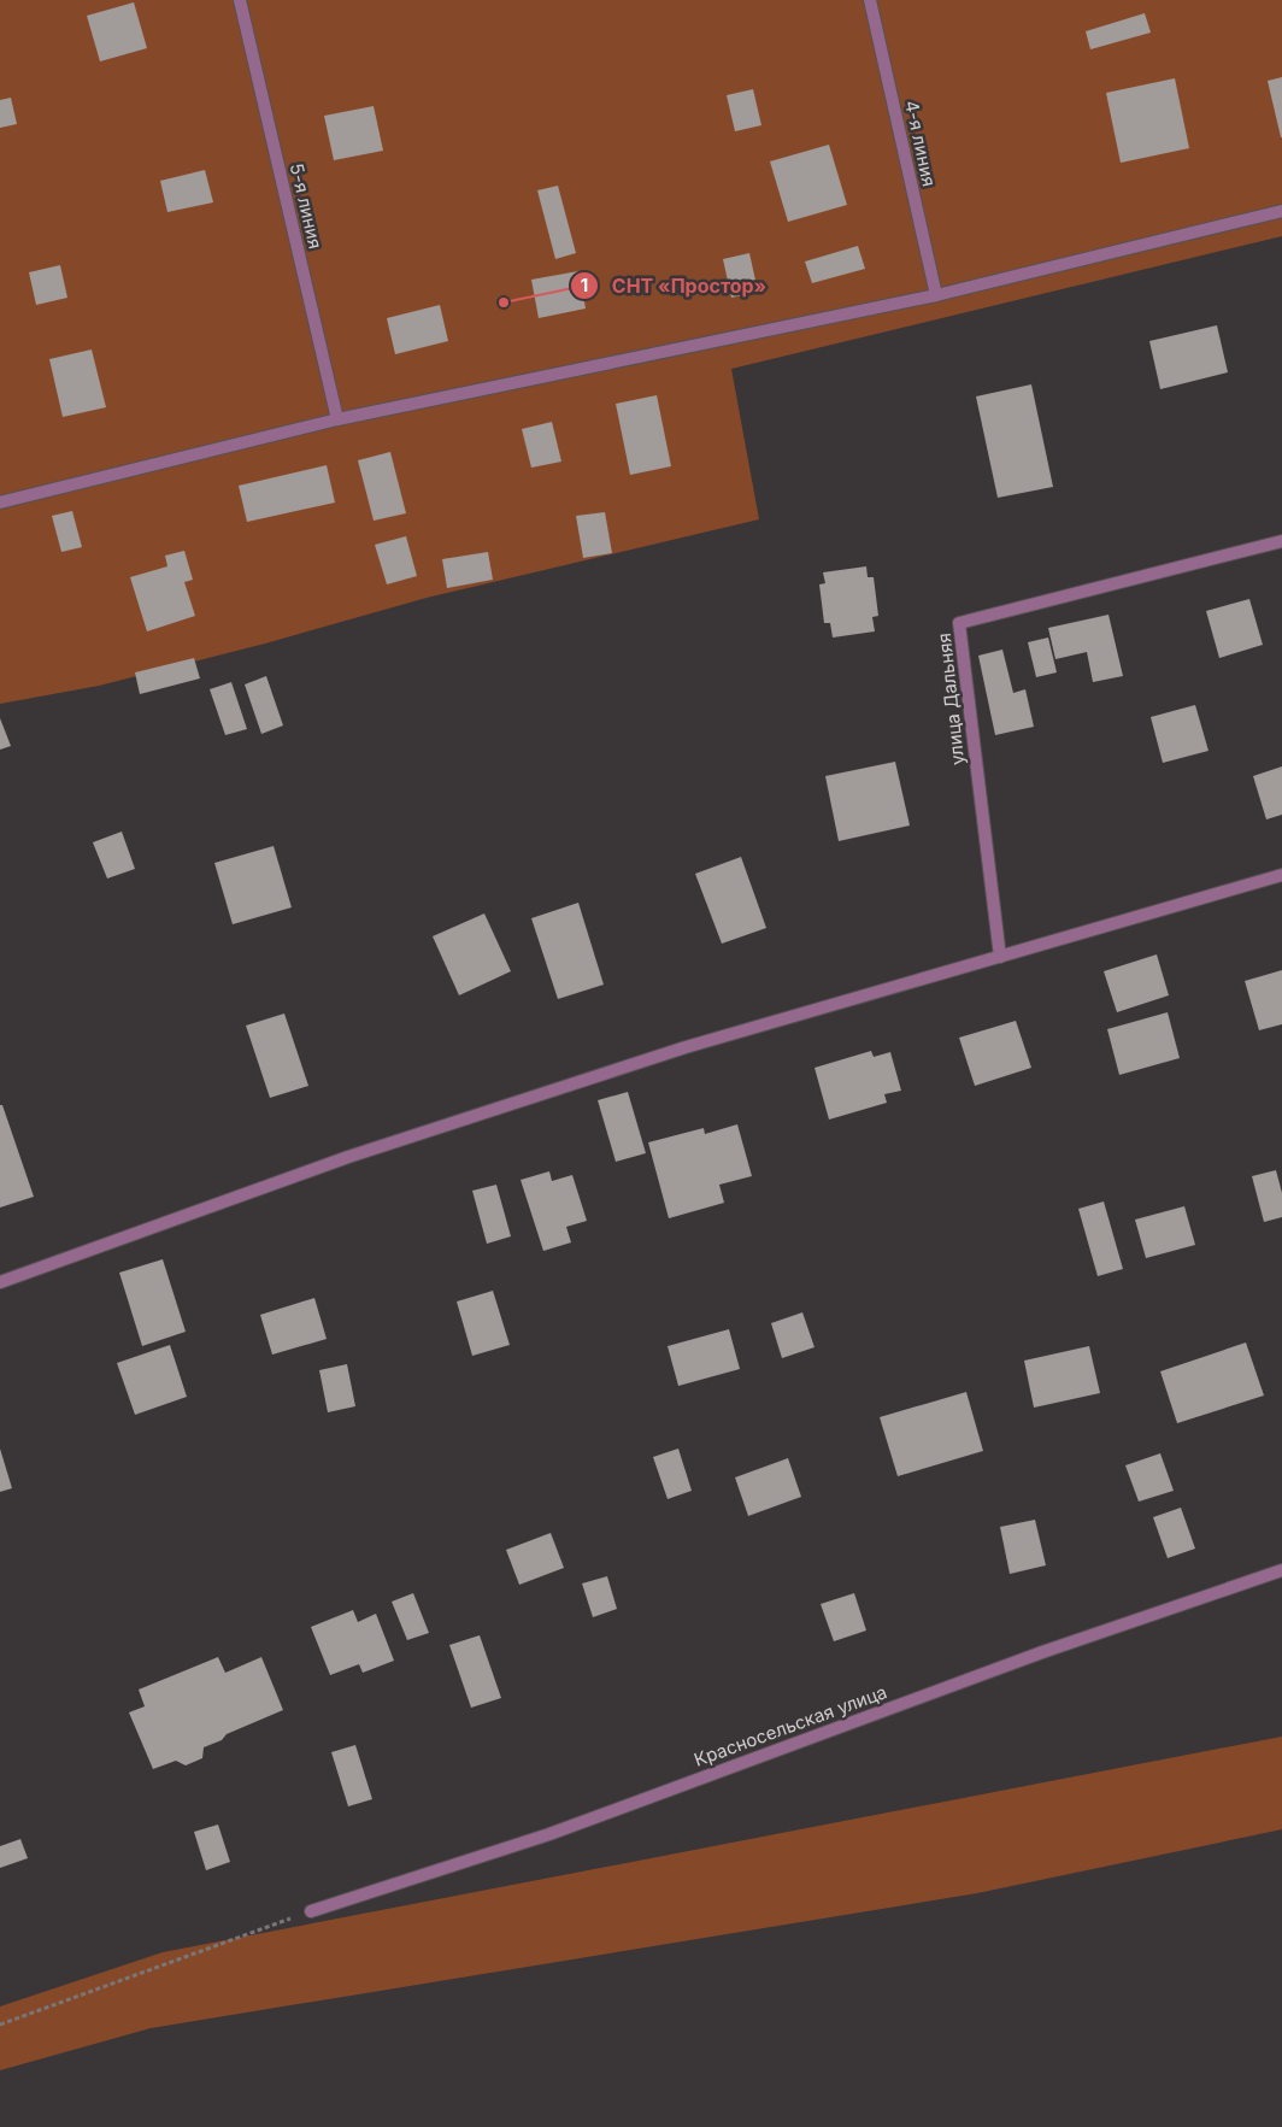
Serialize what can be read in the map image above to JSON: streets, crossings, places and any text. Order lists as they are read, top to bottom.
{
  "streets": {
    "street": [
      "4-я линия",
      "5-я линия",
      "улица Дальняя",
      "Красносельская улица"
    ]
  },
  "places": ["СНТ «Простор»"]
}
